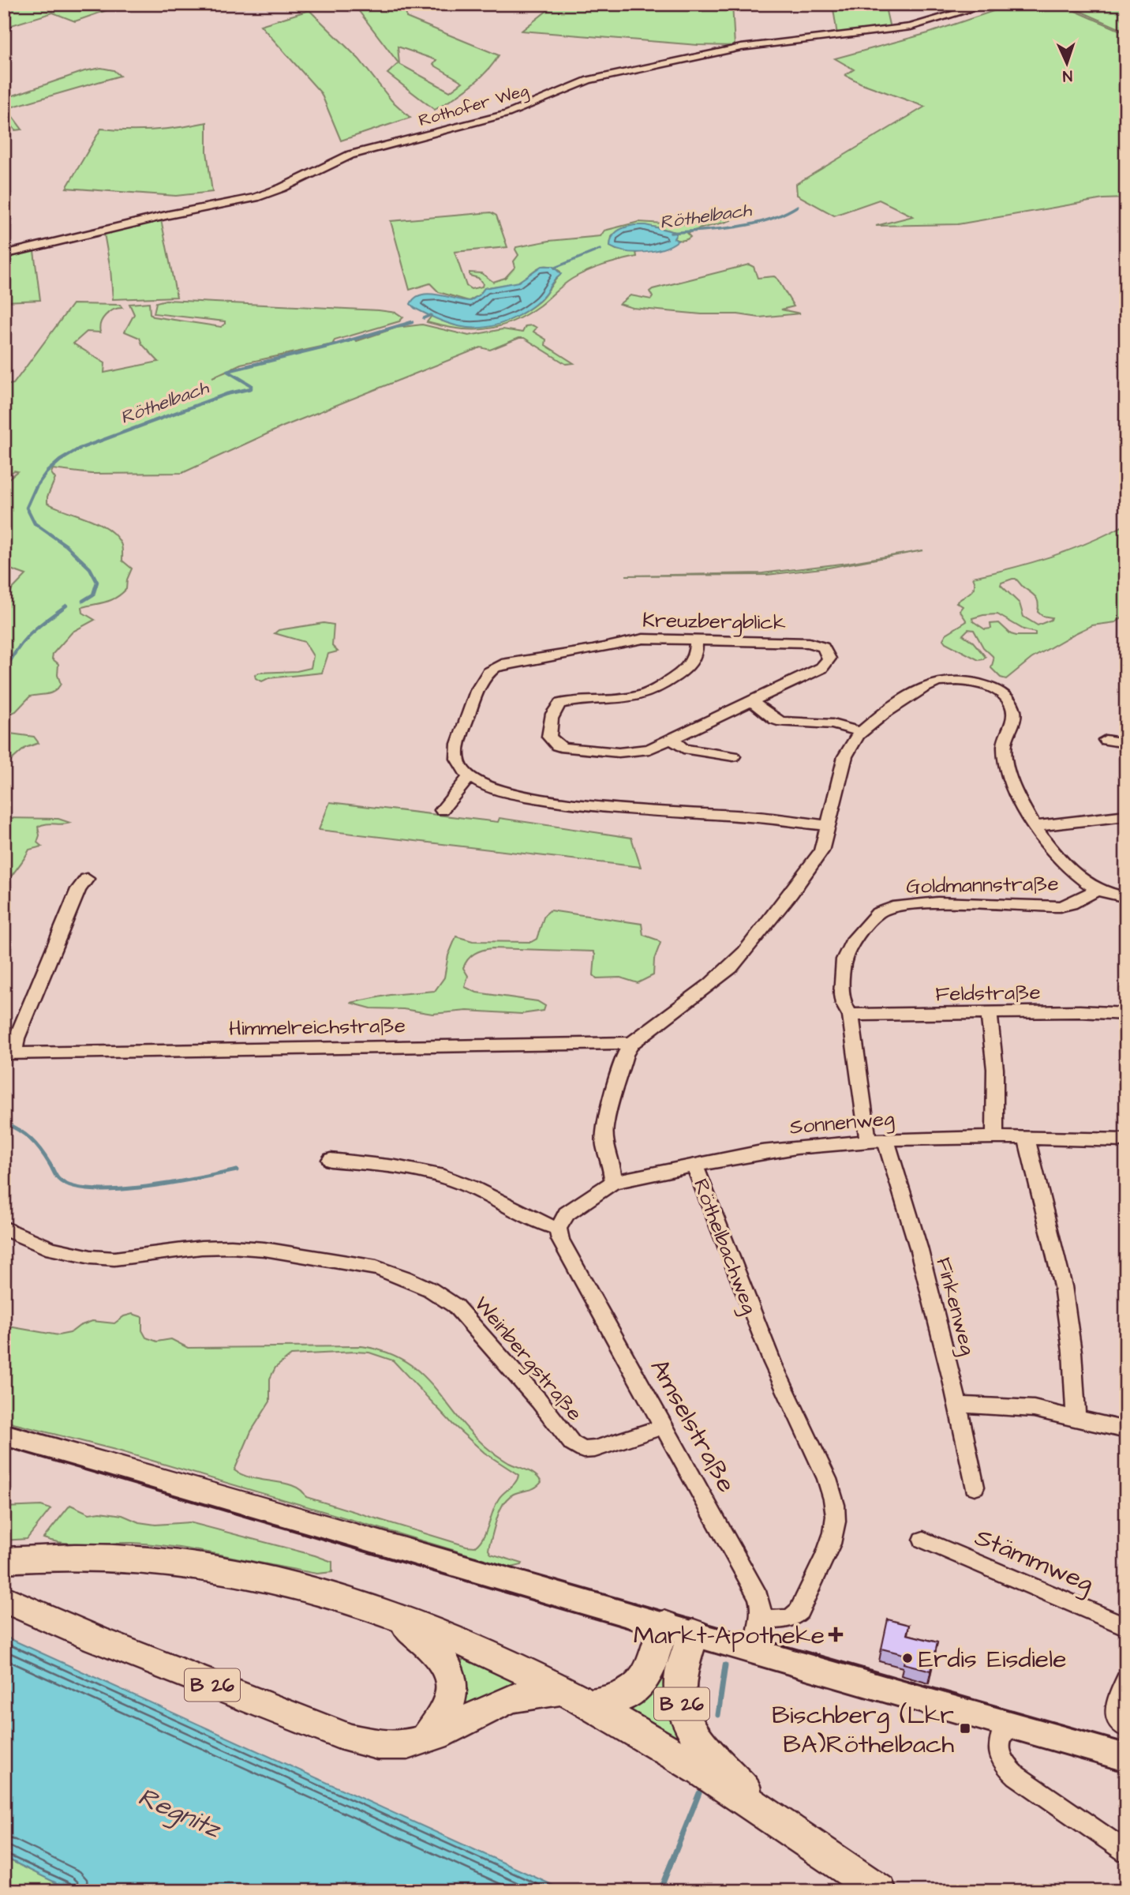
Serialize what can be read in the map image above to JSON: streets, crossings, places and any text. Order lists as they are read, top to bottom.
{
  "streets": {
    "main road": ["B 26"],
    "street": [
      "Rothofer Weg",
      "Kreuzbergblick",
      "Goldmannstraße",
      "Feldstraße",
      "Himmelreichstraße",
      "Sonnenweg",
      "Röthelbachweg",
      "Finkenweg",
      "Weinbergstraße",
      "Amselstraße",
      "Stämmweg"
    ]
  },
  "crossings": [
    ["Goldmannstraße", "Feldstraße"],
    ["Goldmannstraße", "Sonnenweg"],
    ["Goldmannstraße", "Finkenweg"],
    ["Sonnenweg", "Röthelbachweg"],
    ["Sonnenweg", "Finkenweg"],
    ["Röthelbachweg", "Amselstraße"],
    ["Weinbergstraße", "Amselstraße"]
  ],
  "water": ["Röthelbach", "Regnitz"],
  "places": {
    "health": ["Markt-Apotheke"],
    "other": ["Erdis Eisdiele"],
    "transit": ["Bischberg (Lkr BA)Röthelbach"]
  },
  "north": "bottom"
}
